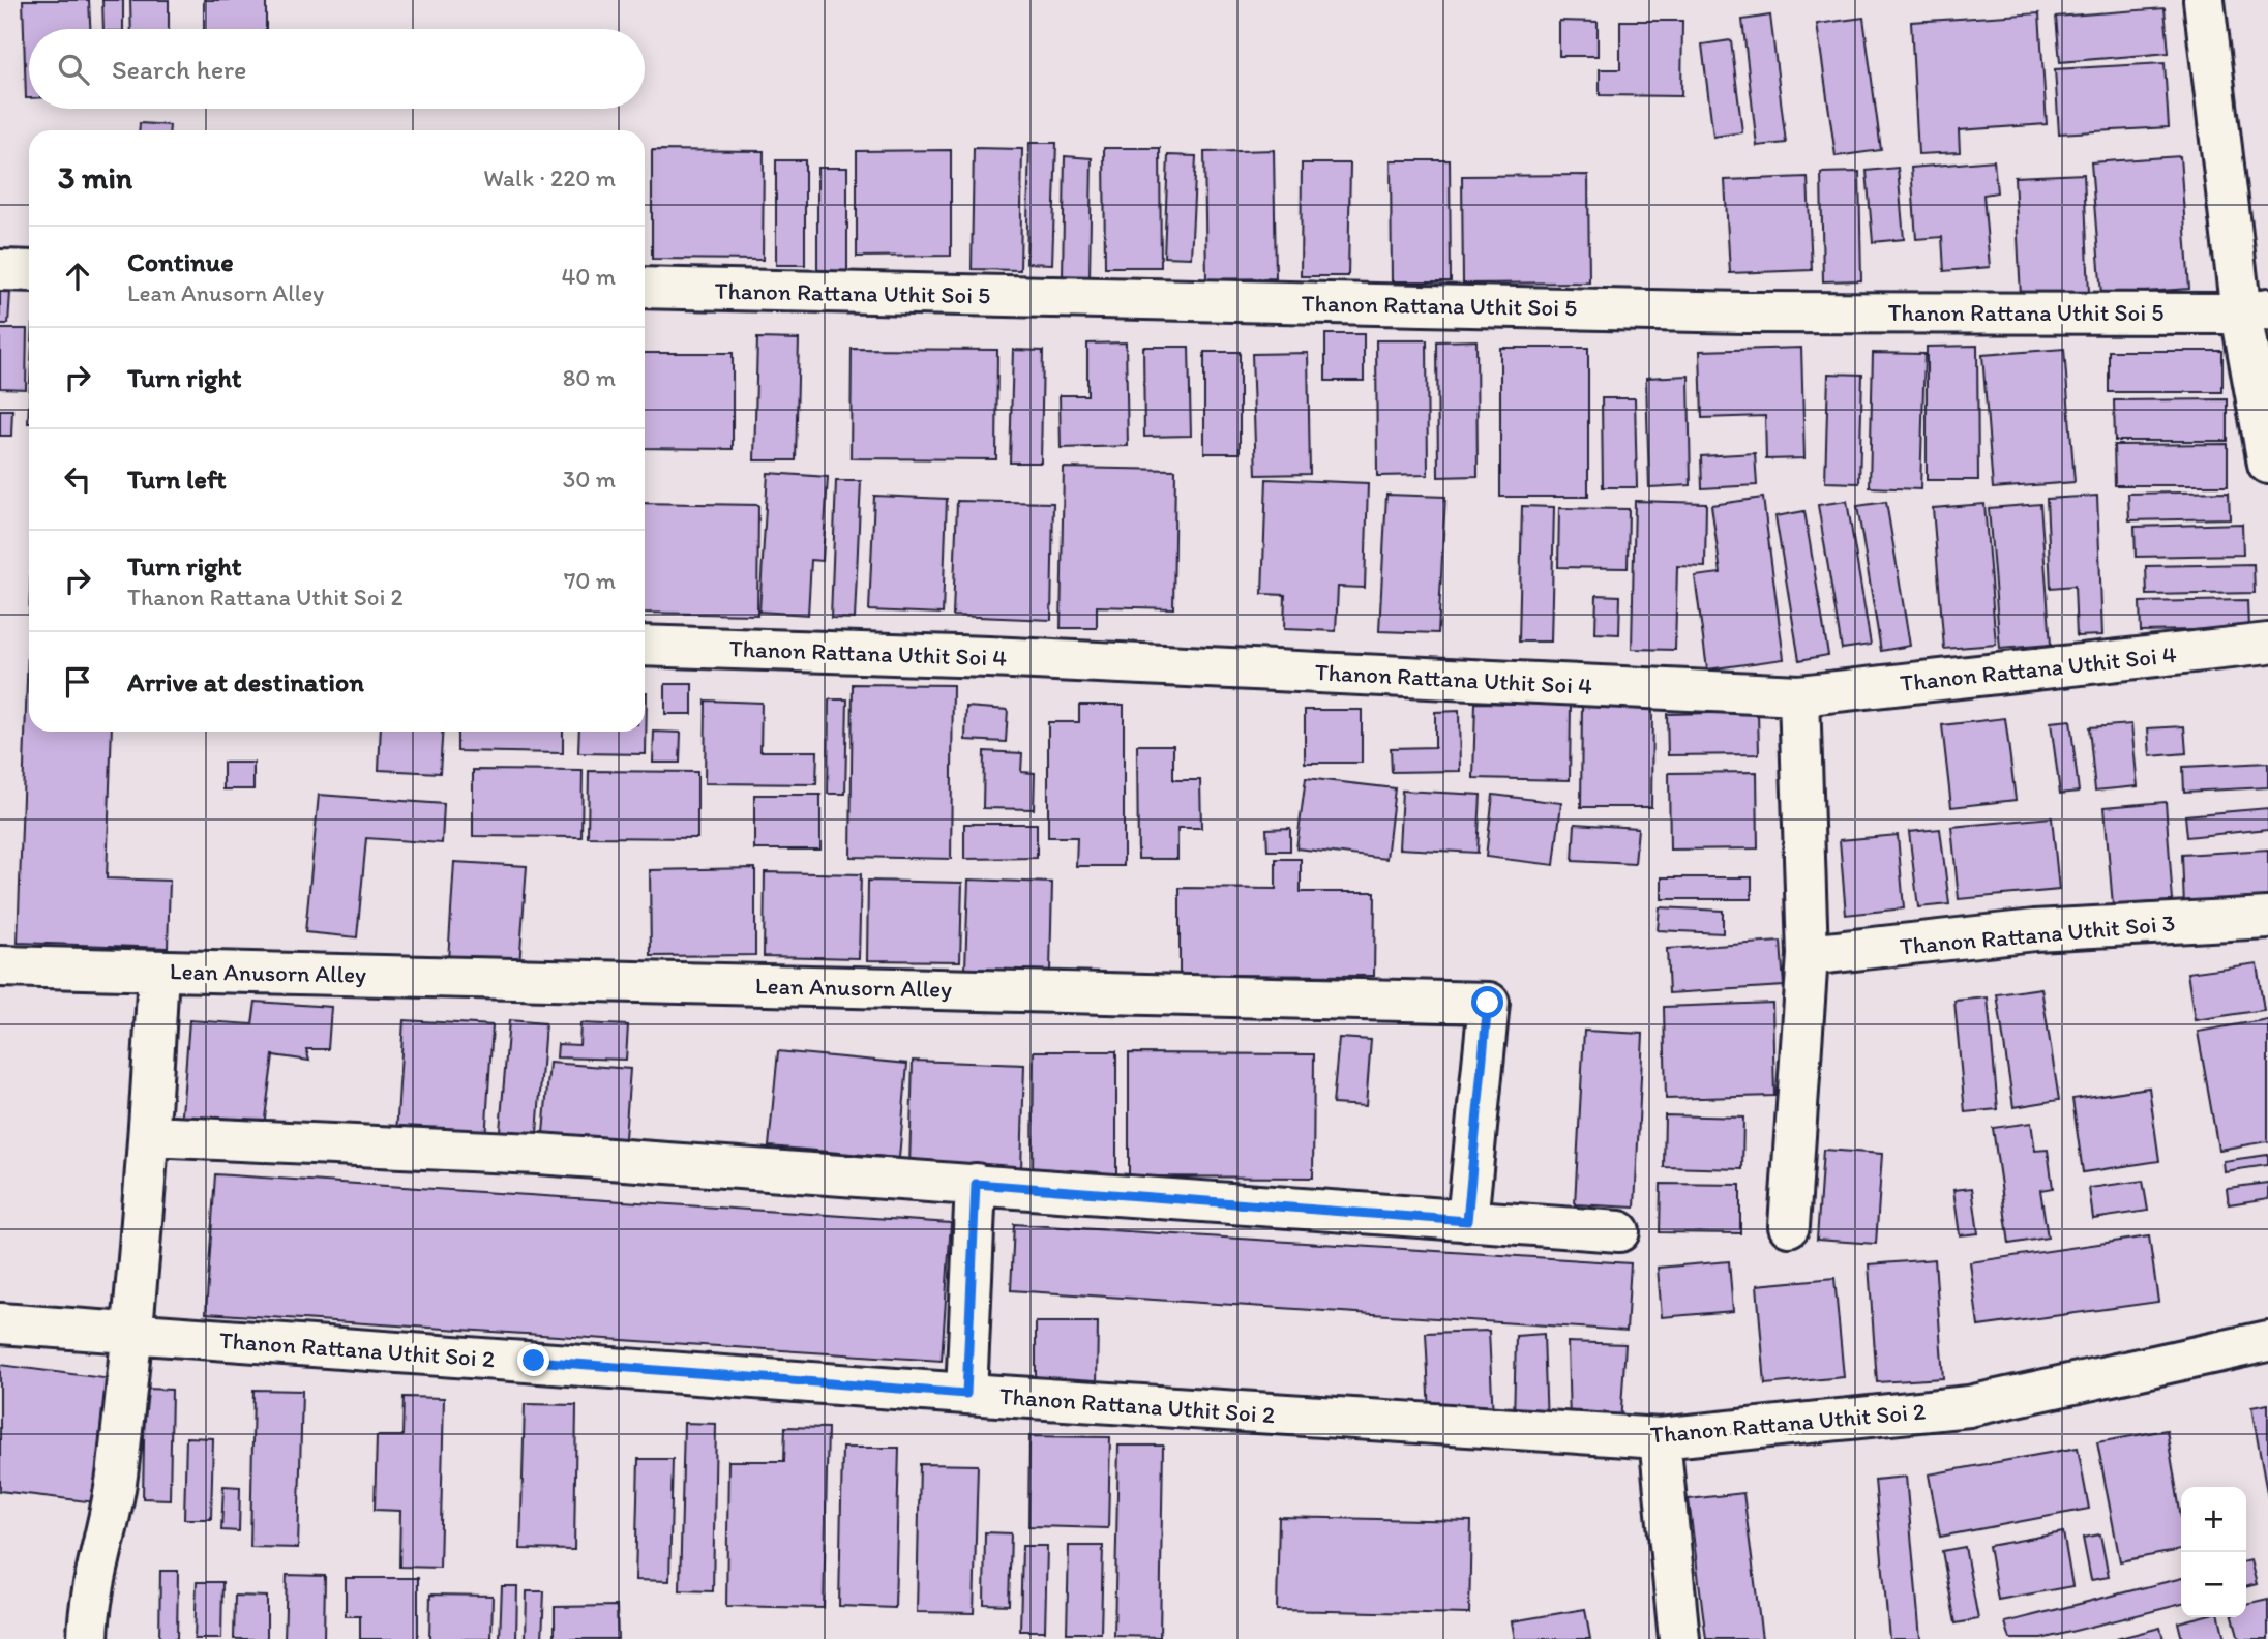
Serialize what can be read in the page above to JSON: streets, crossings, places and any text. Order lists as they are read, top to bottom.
{
  "streets": {
    "street": [
      "Thanon Rattana Uthit Soi 5",
      "Thanon Rattana Uthit Soi 4",
      "Thanon Rattana Uthit Soi 3",
      "Lean Anusorn Alley",
      "Thanon Rattana Uthit Soi 2"
    ]
  },
  "page": {
    "search": "Search here",
    "heading": ["3 min", "Walk · 220 m"],
    "list": [
      ["Continue", "Lean Anusorn Alley", "40 m"],
      ["Turn right", "80 m"],
      ["Turn left", "30 m"],
      ["Turn right", "Thanon Rattana Uthit Soi 2", "70 m"],
      "Arrive at destination"
    ],
    "map_buttons": ["+", "−"]
  }
}
